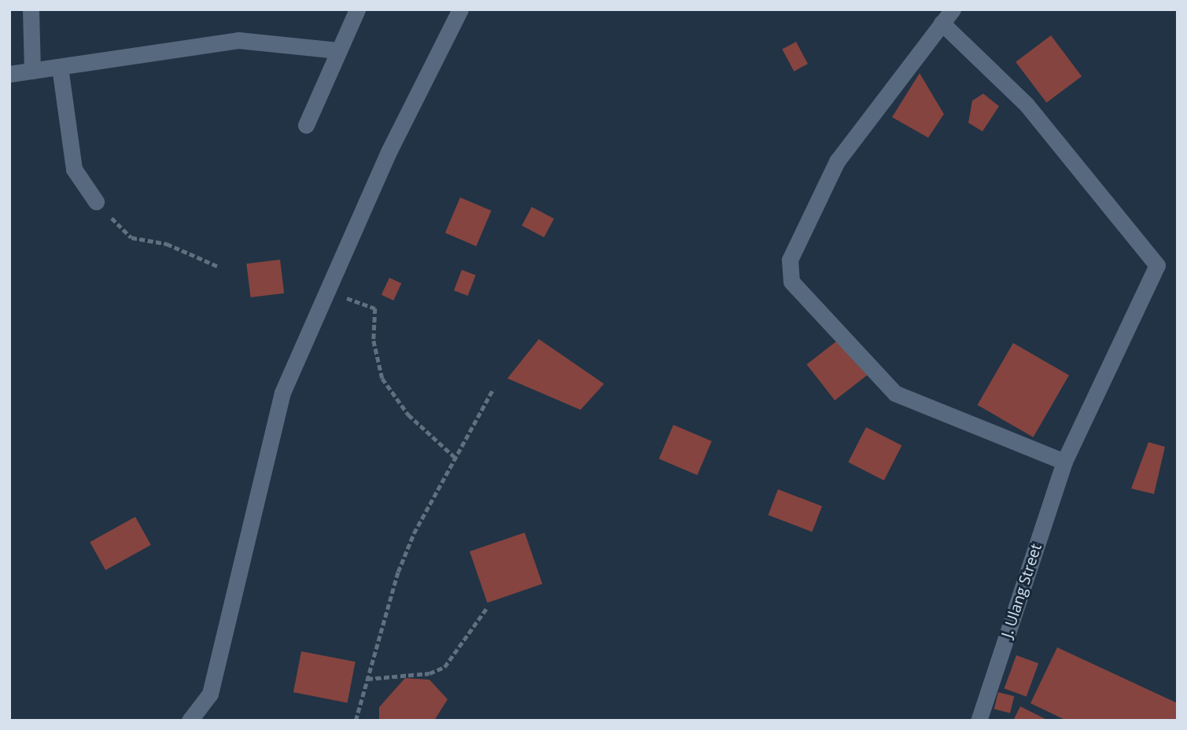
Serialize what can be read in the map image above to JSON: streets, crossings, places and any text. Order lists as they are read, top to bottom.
{
  "streets": {
    "street": ["J. Ulang Street"]
  }
}
